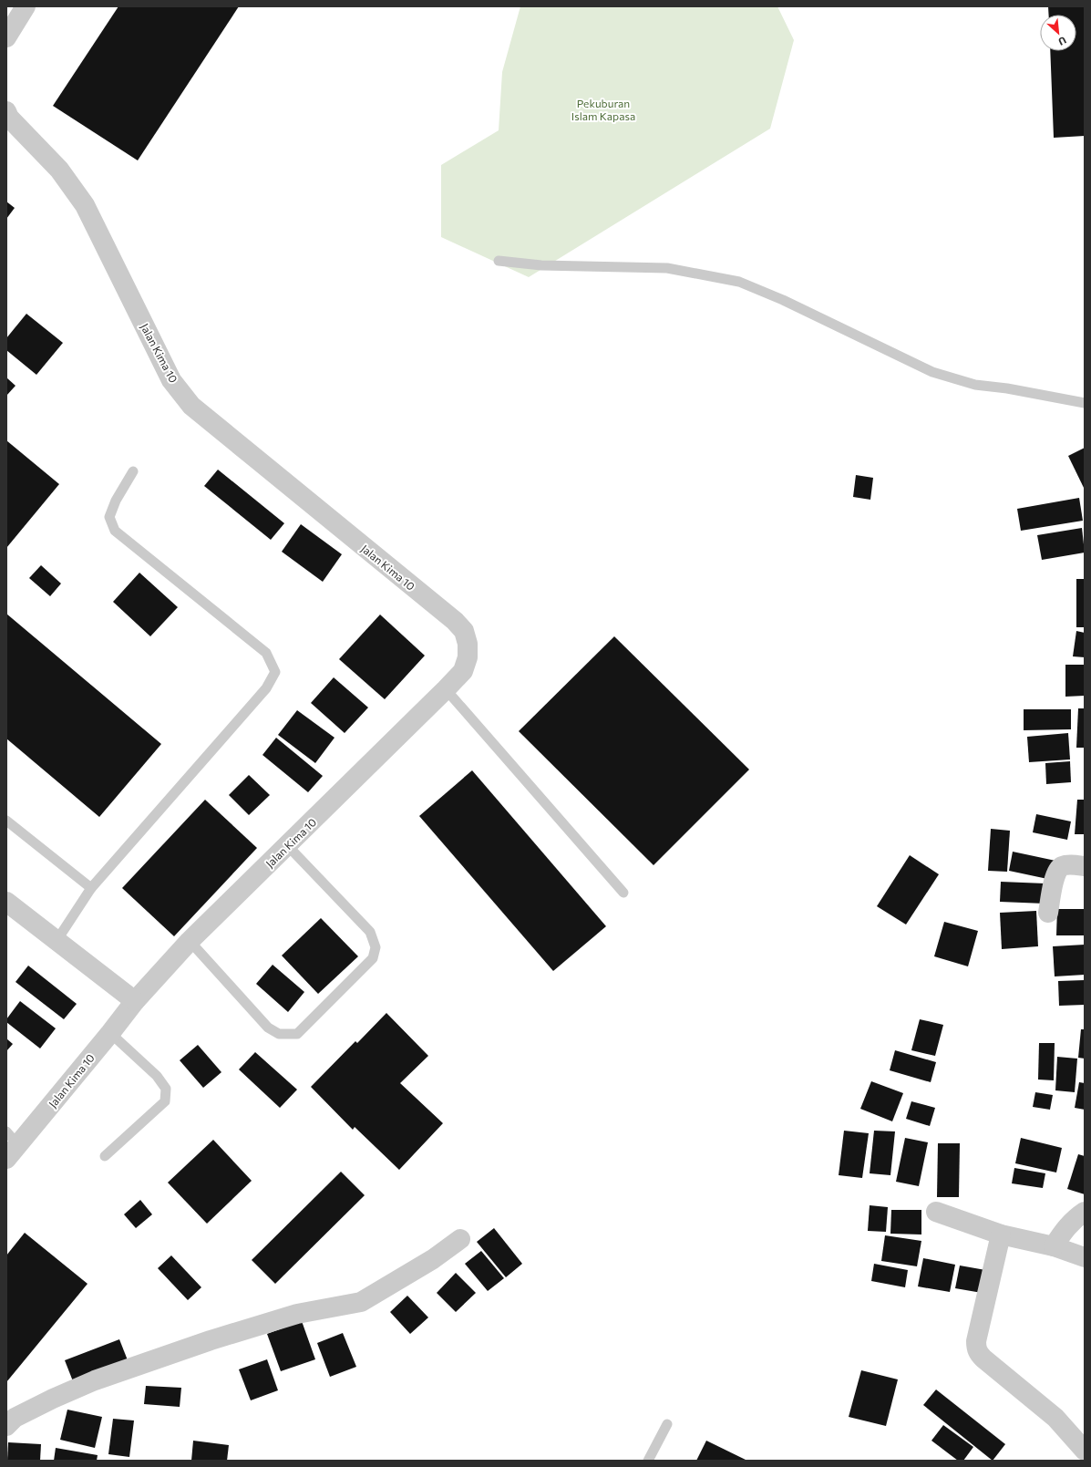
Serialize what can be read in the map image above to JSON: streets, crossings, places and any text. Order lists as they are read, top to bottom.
{
  "streets": {
    "street": ["Jalan Kima 10"]
  },
  "parks": ["Pekuburan Islam Kapasa"],
  "north": "bottom right"
}
